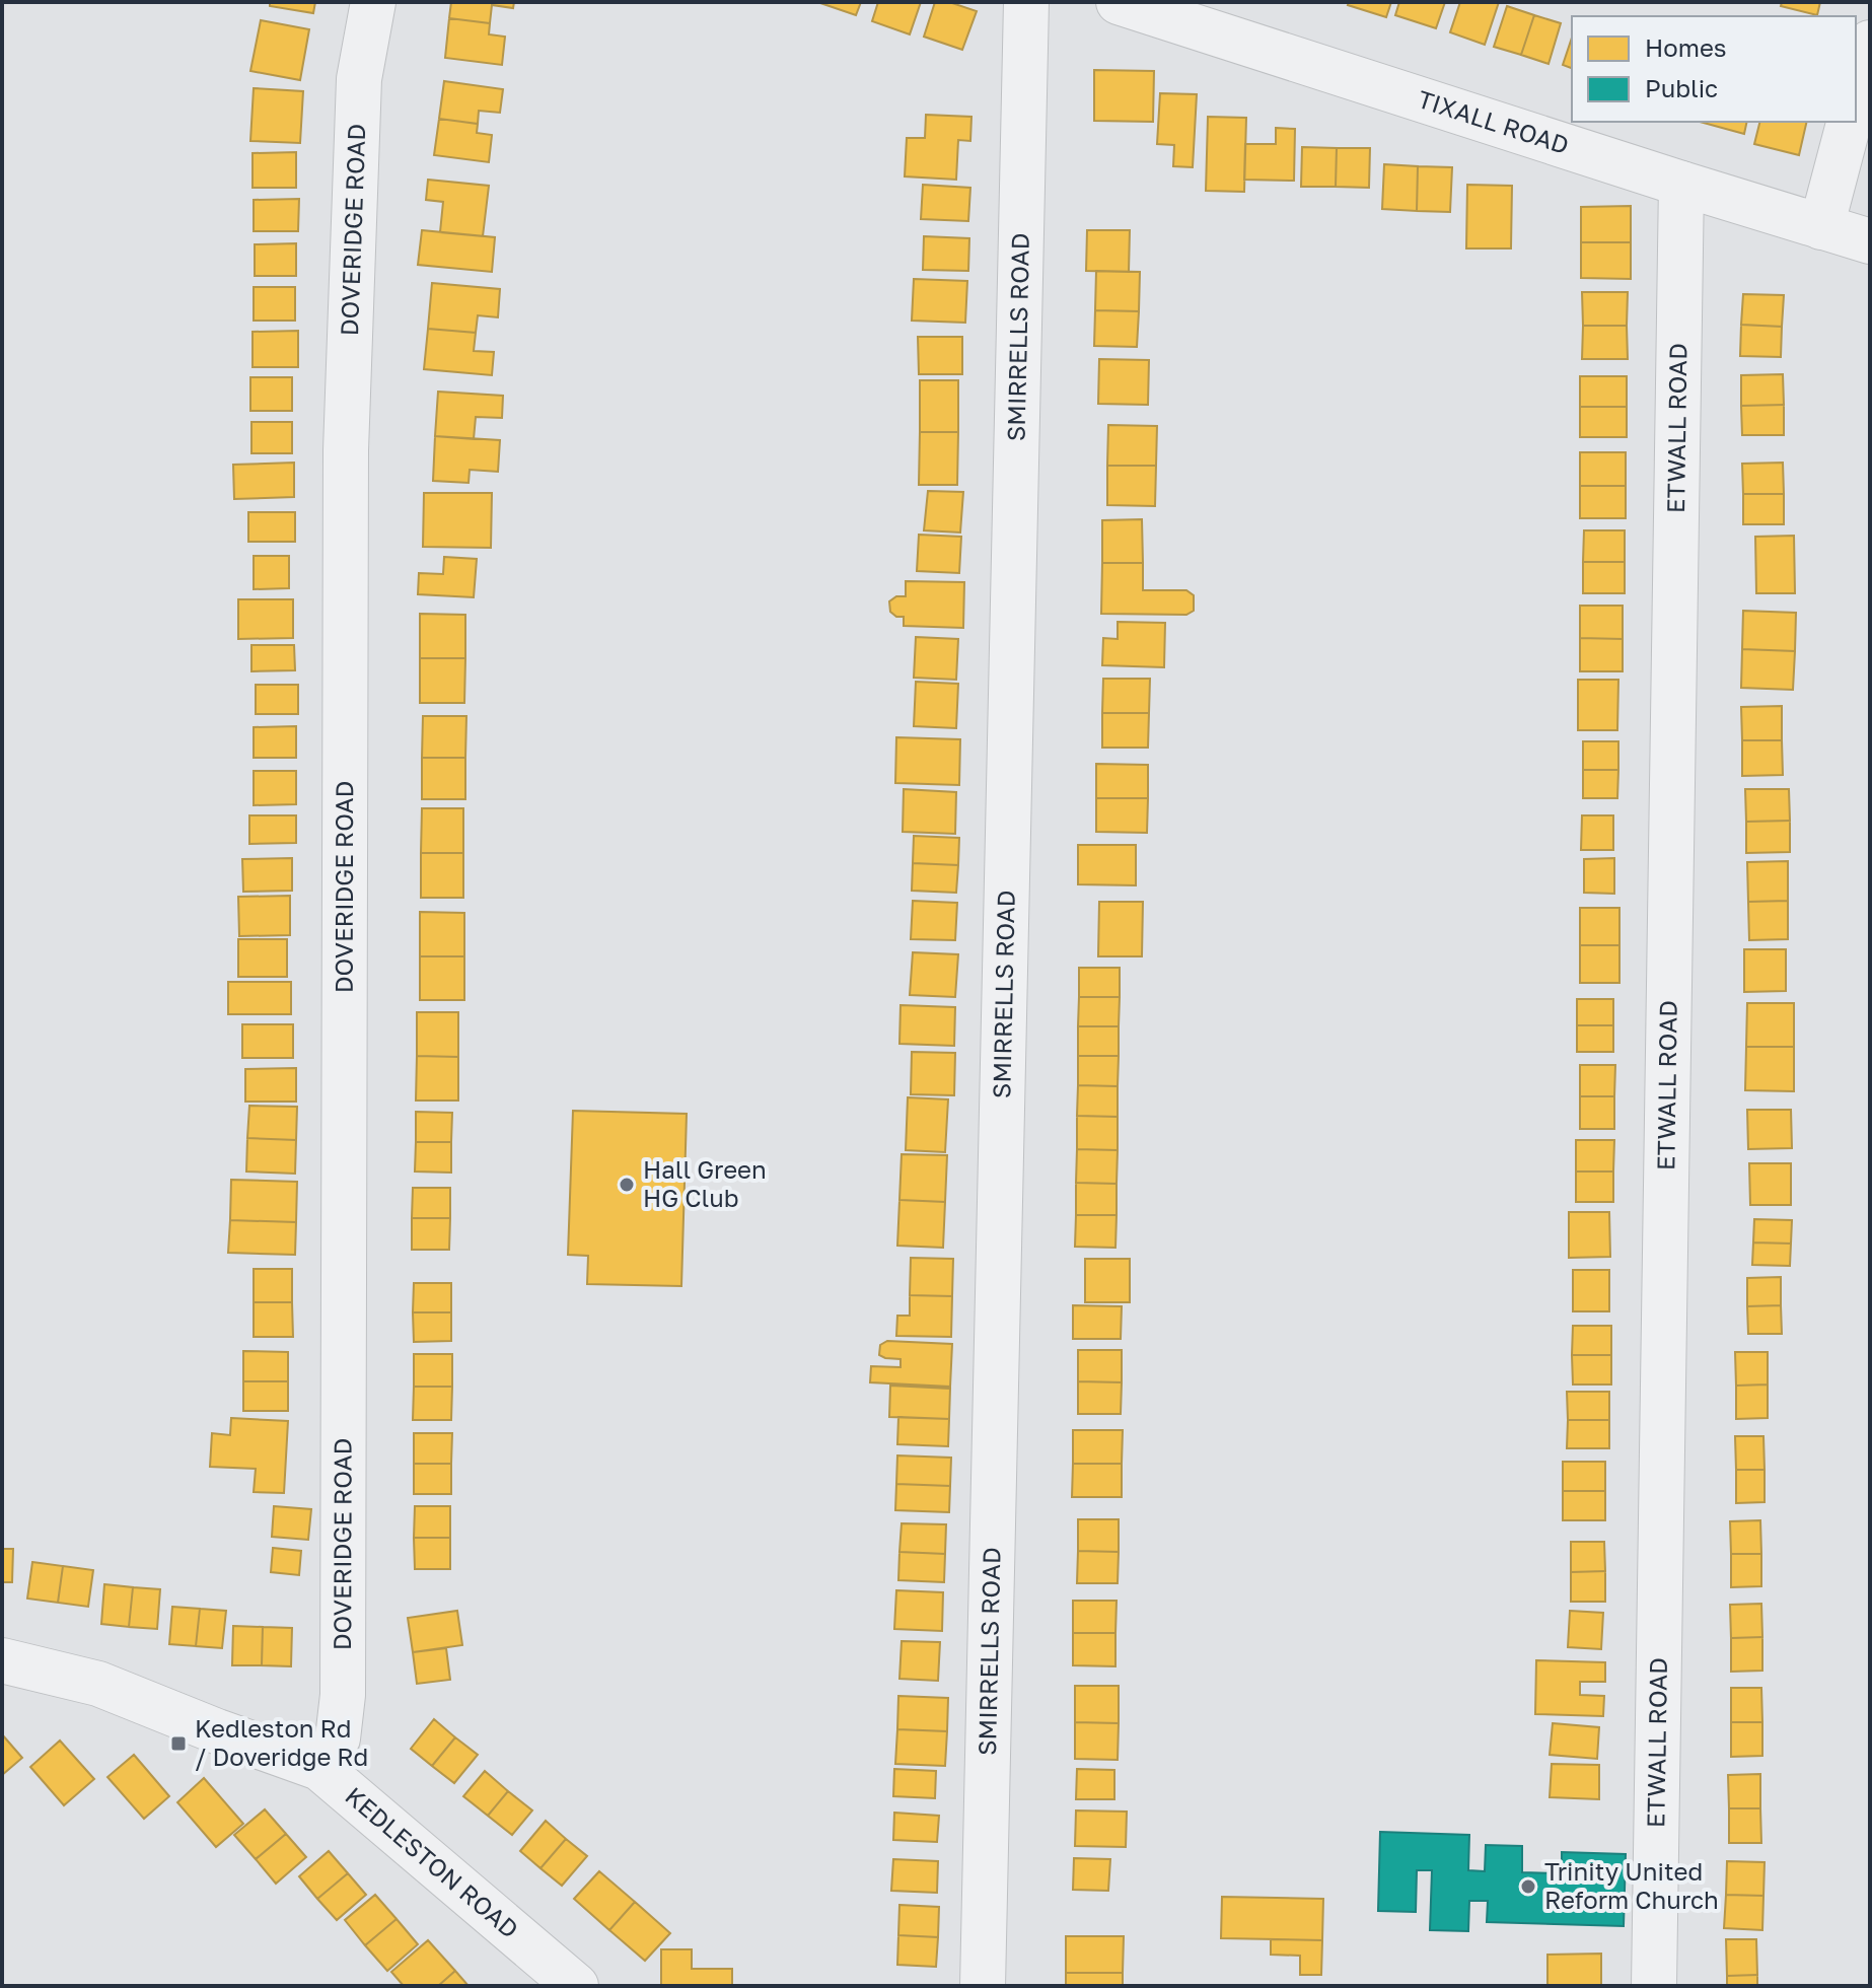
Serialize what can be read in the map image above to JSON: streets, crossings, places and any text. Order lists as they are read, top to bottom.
{
  "streets": {
    "street": [
      "TIXALL ROAD",
      "DOVERIDGE ROAD",
      "SMIRRELLS ROAD",
      "ETWALL ROAD",
      "KEDLESTON ROAD"
    ]
  },
  "crossings": [
    ["TIXALL ROAD", "ETWALL ROAD"],
    ["DOVERIDGE ROAD", "KEDLESTON ROAD"]
  ],
  "places": {
    "other": ["Hall Green HG Club", "Trinity United Reform Church"],
    "transit": ["Kedleston Rd / Doveridge Rd"]
  },
  "legend": ["Homes", "Public"]
}
